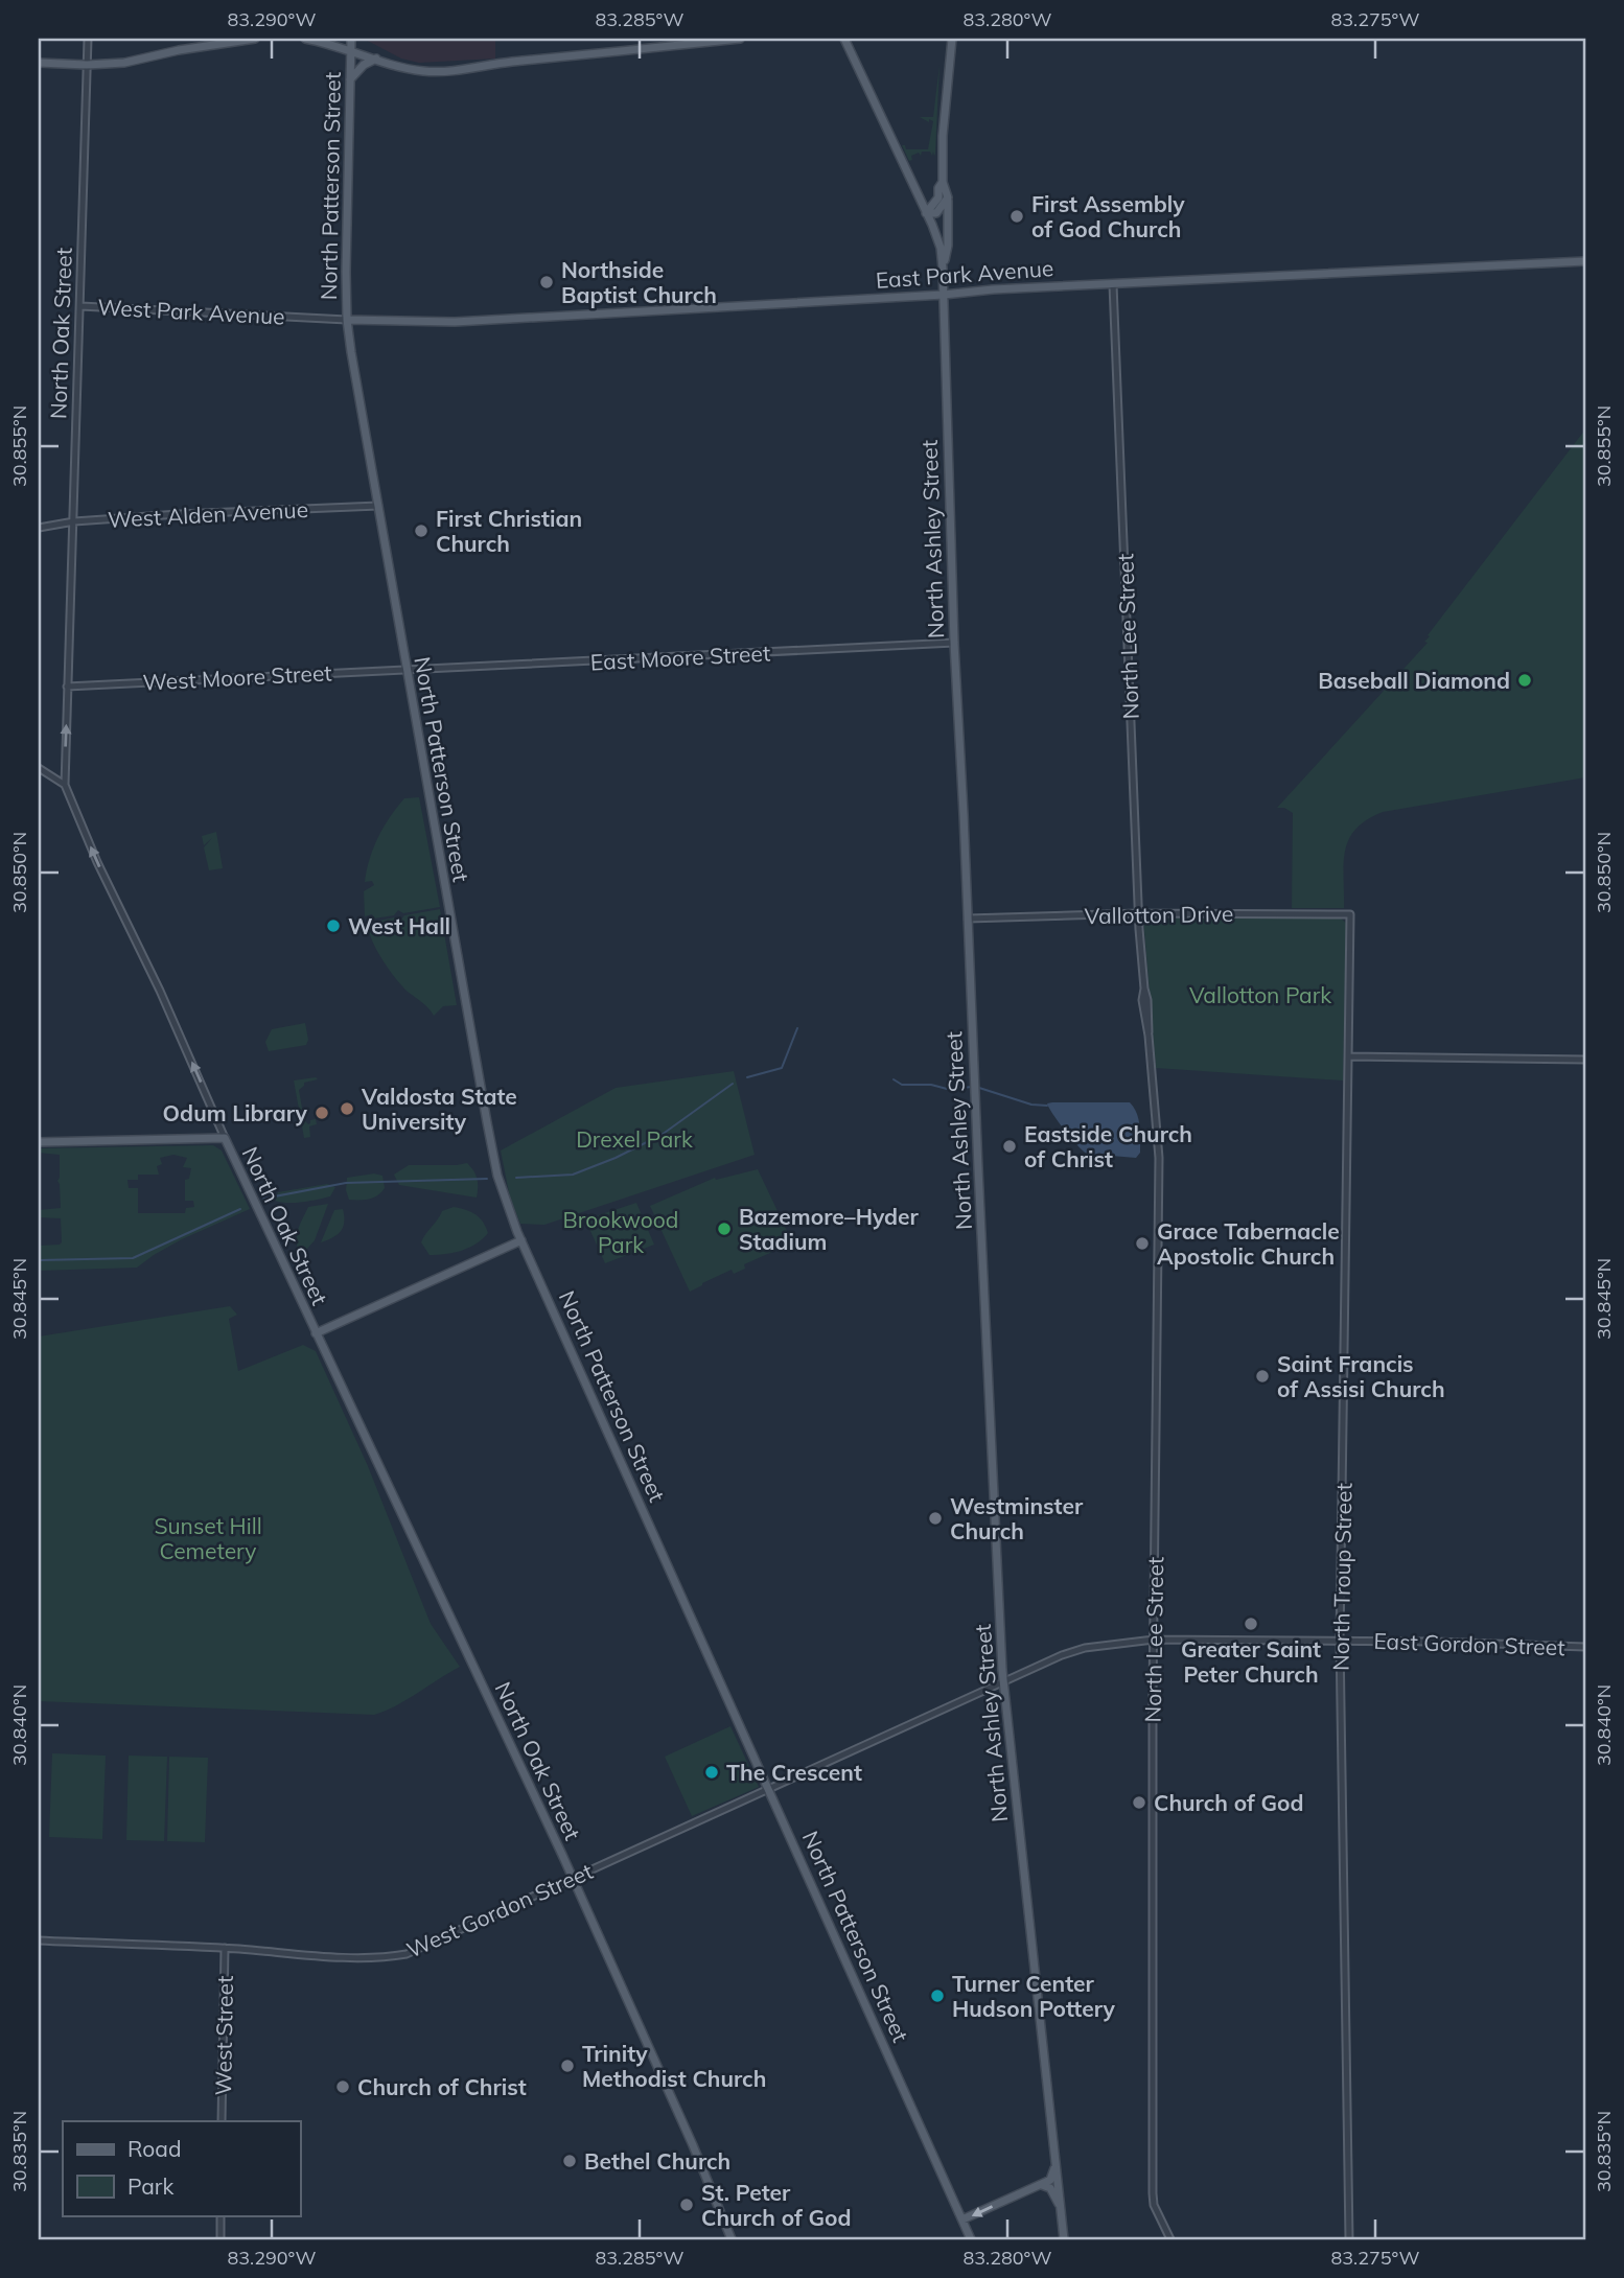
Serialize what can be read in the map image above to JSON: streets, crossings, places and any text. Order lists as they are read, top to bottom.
{
  "streets": {
    "main road": [
      "North Patterson Street",
      "East Park Avenue",
      "North Oak Street",
      "North Ashley Street"
    ],
    "street": [
      "West Park Avenue",
      "West Alden Avenue",
      "North Lee Street",
      "East Moore Street",
      "West Moore Street",
      "Vallotton Drive",
      "North Troup Street",
      "East Gordon Street",
      "West Gordon Street",
      "West Street"
    ]
  },
  "crossings": [
    ["North Patterson Street", "East Park Avenue"],
    ["North Patterson Street", "West Park Avenue"],
    ["North Patterson Street", "West Alden Avenue"],
    ["North Patterson Street", "East Moore Street"],
    ["North Patterson Street", "West Moore Street"],
    ["North Patterson Street", "East Gordon Street"],
    ["North Patterson Street", "West Gordon Street"],
    ["East Park Avenue", "West Park Avenue"],
    ["East Park Avenue", "North Ashley Street"],
    ["East Park Avenue", "North Lee Street"],
    ["West Park Avenue", "North Oak Street"],
    ["North Oak Street", "West Alden Avenue"],
    ["North Oak Street", "West Moore Street"],
    ["North Oak Street", "West Gordon Street"],
    ["North Ashley Street", "East Moore Street"],
    ["North Ashley Street", "Vallotton Drive"],
    ["North Ashley Street", "East Gordon Street"],
    ["North Lee Street", "Vallotton Drive"],
    ["North Lee Street", "East Gordon Street"],
    ["East Moore Street", "West Moore Street"],
    ["Vallotton Drive", "North Troup Street"],
    ["North Troup Street", "East Gordon Street"],
    ["East Gordon Street", "West Gordon Street"],
    ["West Gordon Street", "West Street"]
  ],
  "parks": [
    "Vallotton Park",
    "Drexel Park",
    "Brookwood Park",
    "Sunset Hill Cemetery"
  ],
  "places": [
    "First Assembly of God Church",
    "Northside Baptist Church",
    "First Christian Church",
    "Baseball Diamond",
    "West Hall",
    "Valdosta State University",
    "Odum Library",
    "Eastside Church of Christ",
    "Bazemore–Hyder Stadium",
    "Grace Tabernacle Apostolic Church",
    "Saint Francis of Assisi Church",
    "Westminster Church",
    "Greater Saint Peter Church",
    "The Crescent",
    "Church of God",
    "Turner Center Hudson Pottery",
    "Trinity Methodist Church",
    "Church of Christ",
    "Bethel Church",
    "St. Peter Church of God"
  ],
  "legend": ["Road", "Park"],
  "coordinates": [
    "83.290°W",
    "83.285°W",
    "83.280°W",
    "83.275°W",
    "30.855°N",
    "30.850°N",
    "30.845°N",
    "30.840°N",
    "30.835°N"
  ]
}
